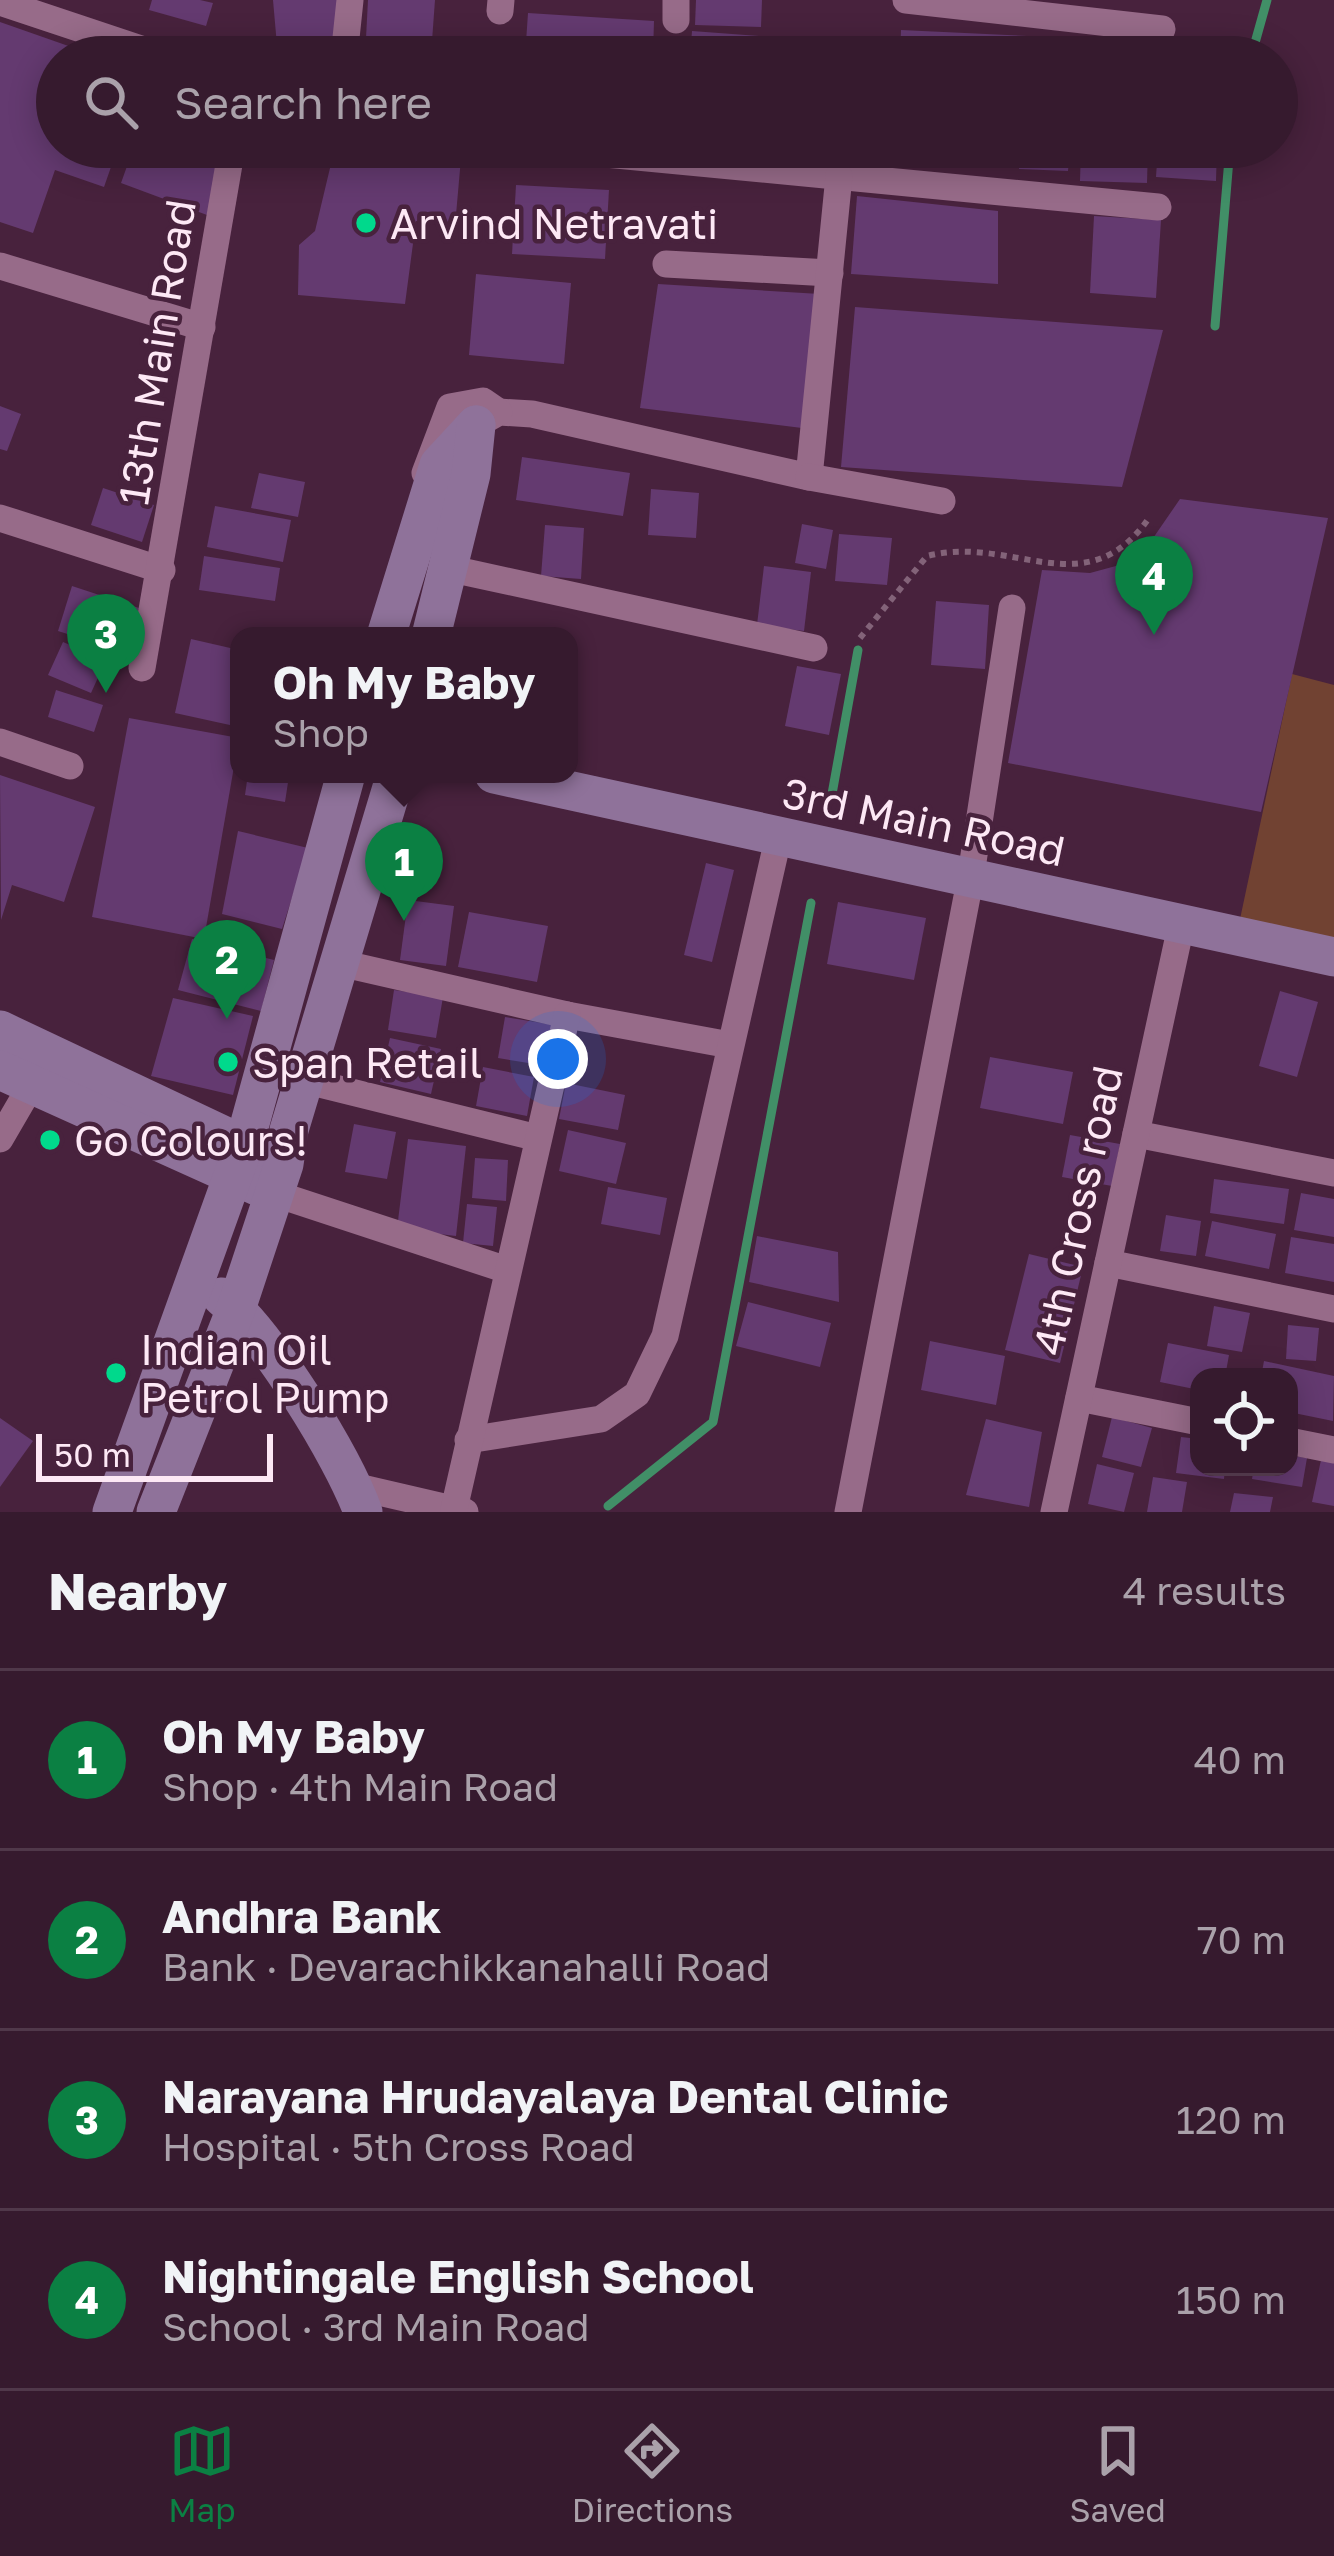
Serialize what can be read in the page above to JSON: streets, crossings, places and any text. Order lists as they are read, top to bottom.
{
  "streets": {
    "main road": ["3rd Main Road"],
    "street": ["13th Main Road", "4th Cross road"]
  },
  "crossings": [
    ["3rd Main Road", "4th Cross road"]
  ],
  "places": [
    "Arvind Netravati",
    "Span Retail",
    "Go Colours!",
    "Indian Oil Petrol Pump"
  ],
  "scale_bar": "50 m",
  "page": {
    "search": "Search here",
    "pins": [
      "4",
      "3",
      "1",
      "2"
    ],
    "popup": ["Oh My Baby", "Shop"],
    "scale": "50 m",
    "heading": ["Nearby", "4 results"],
    "list": [
      {
        "mark": "1",
        "name": "Oh My Baby",
        "note": "Shop · 4th Main Road",
        "value": "40 m"
      },
      {
        "mark": "2",
        "name": "Andhra Bank",
        "note": "Bank · Devarachikkanahalli Road",
        "value": "70 m"
      },
      {
        "mark": "3",
        "name": "Narayana Hrudayalaya Dental Clinic",
        "note": "Hospital · 5th Cross Road",
        "value": "120 m"
      },
      {
        "mark": "4",
        "name": "Nightingale English School",
        "note": "School · 3rd Main Road",
        "value": "150 m"
      }
    ],
    "nav": ["Map", "Directions", "Saved"]
  }
}
